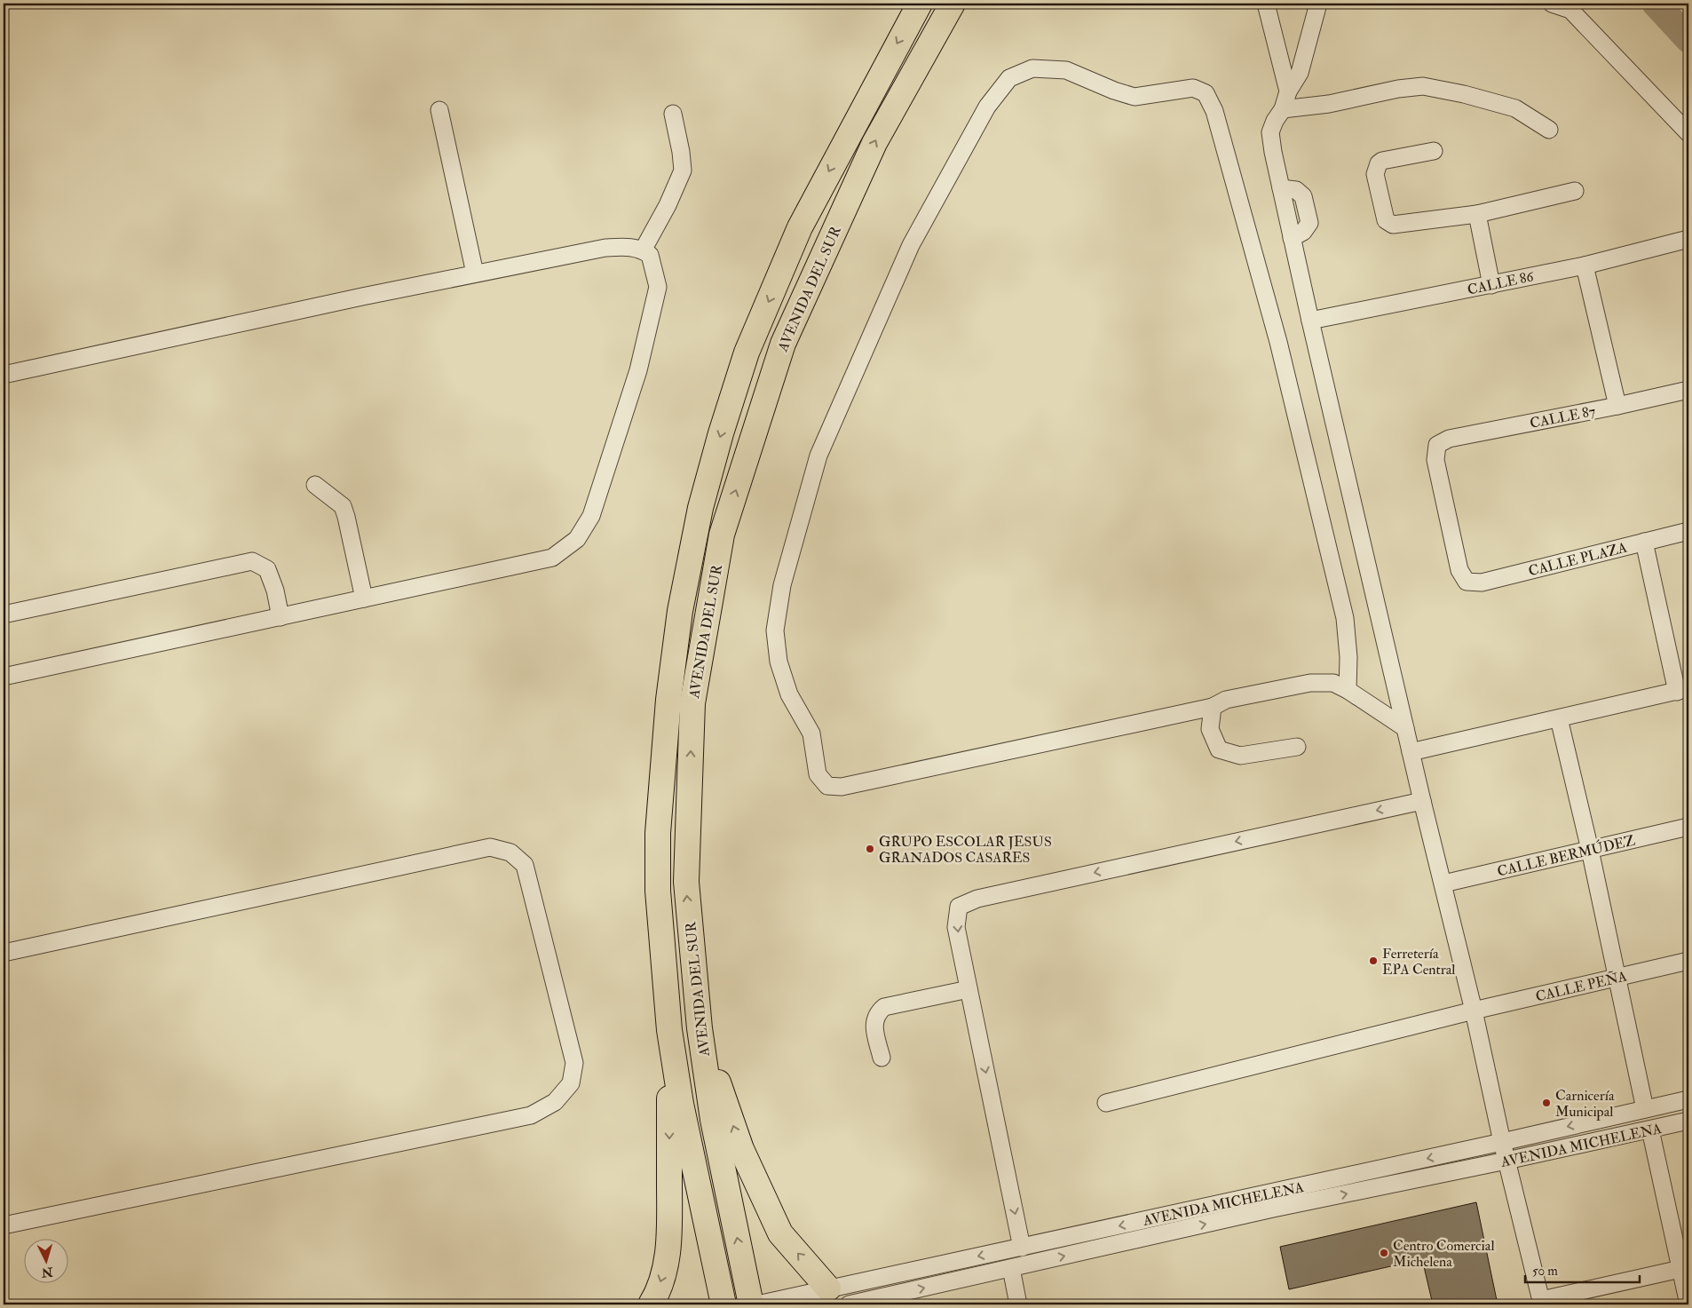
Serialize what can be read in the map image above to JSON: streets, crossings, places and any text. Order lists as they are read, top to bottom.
{
  "streets": {
    "highway": ["AVENIDA DEL SUR"],
    "street": [
      "CALLE 86",
      "CALLE 87",
      "CALLE PLAZA",
      "CALLE BERMÚDEZ",
      "CALLE PEÑA",
      "AVENIDA MICHELENA"
    ]
  },
  "crossings": [
    ["CALLE 87", "CALLE PLAZA"]
  ],
  "places": [
    "GRUPO ESCOLAR JESUS GRANADOS CASARES",
    "Ferretería EPA Central",
    "Carnicería Municipal",
    "Centro Comercial Michelena"
  ],
  "scale_bar": "50 m",
  "north": "bottom"
}
